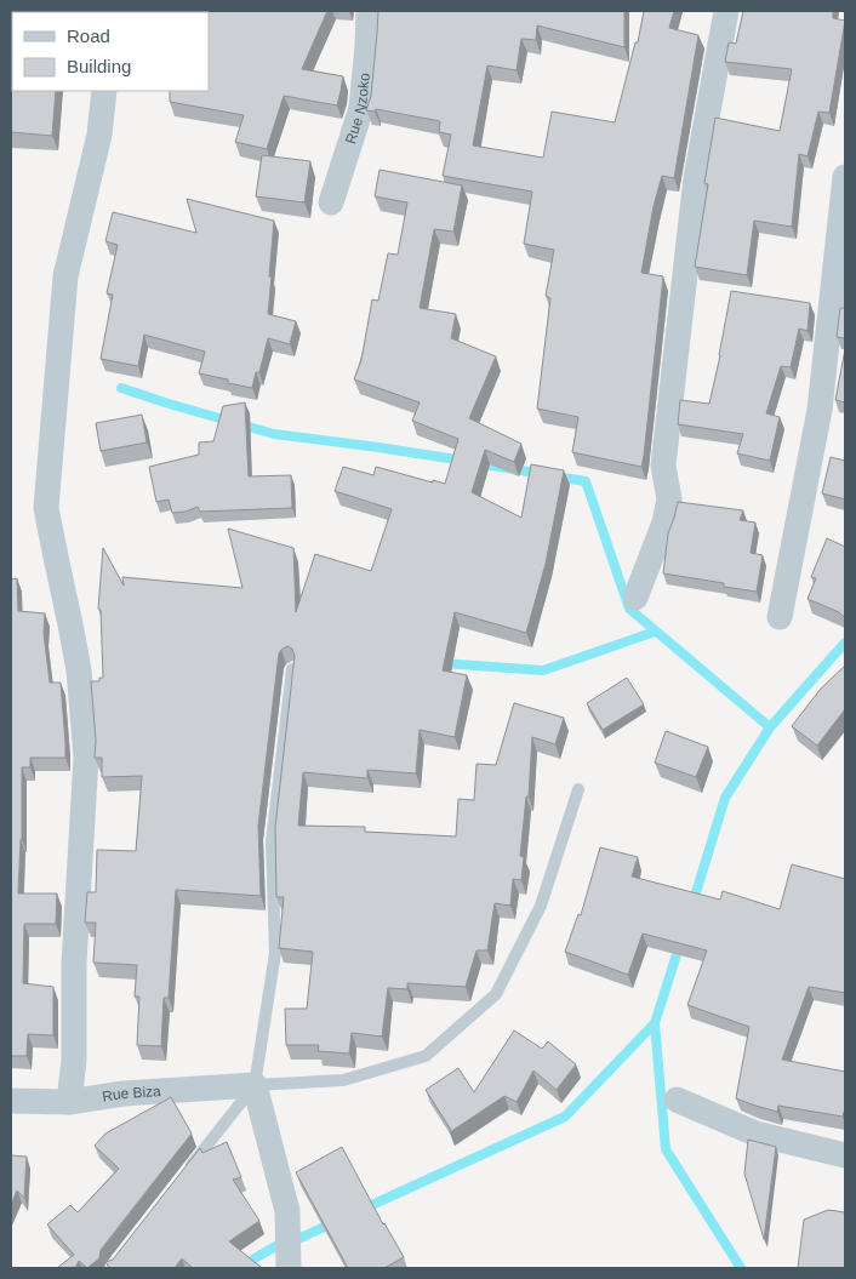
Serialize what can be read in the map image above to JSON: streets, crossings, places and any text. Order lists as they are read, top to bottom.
{
  "streets": {
    "street": ["Rue Nzoko", "Rue Biza"]
  },
  "legend": ["Road", "Building"]
}
